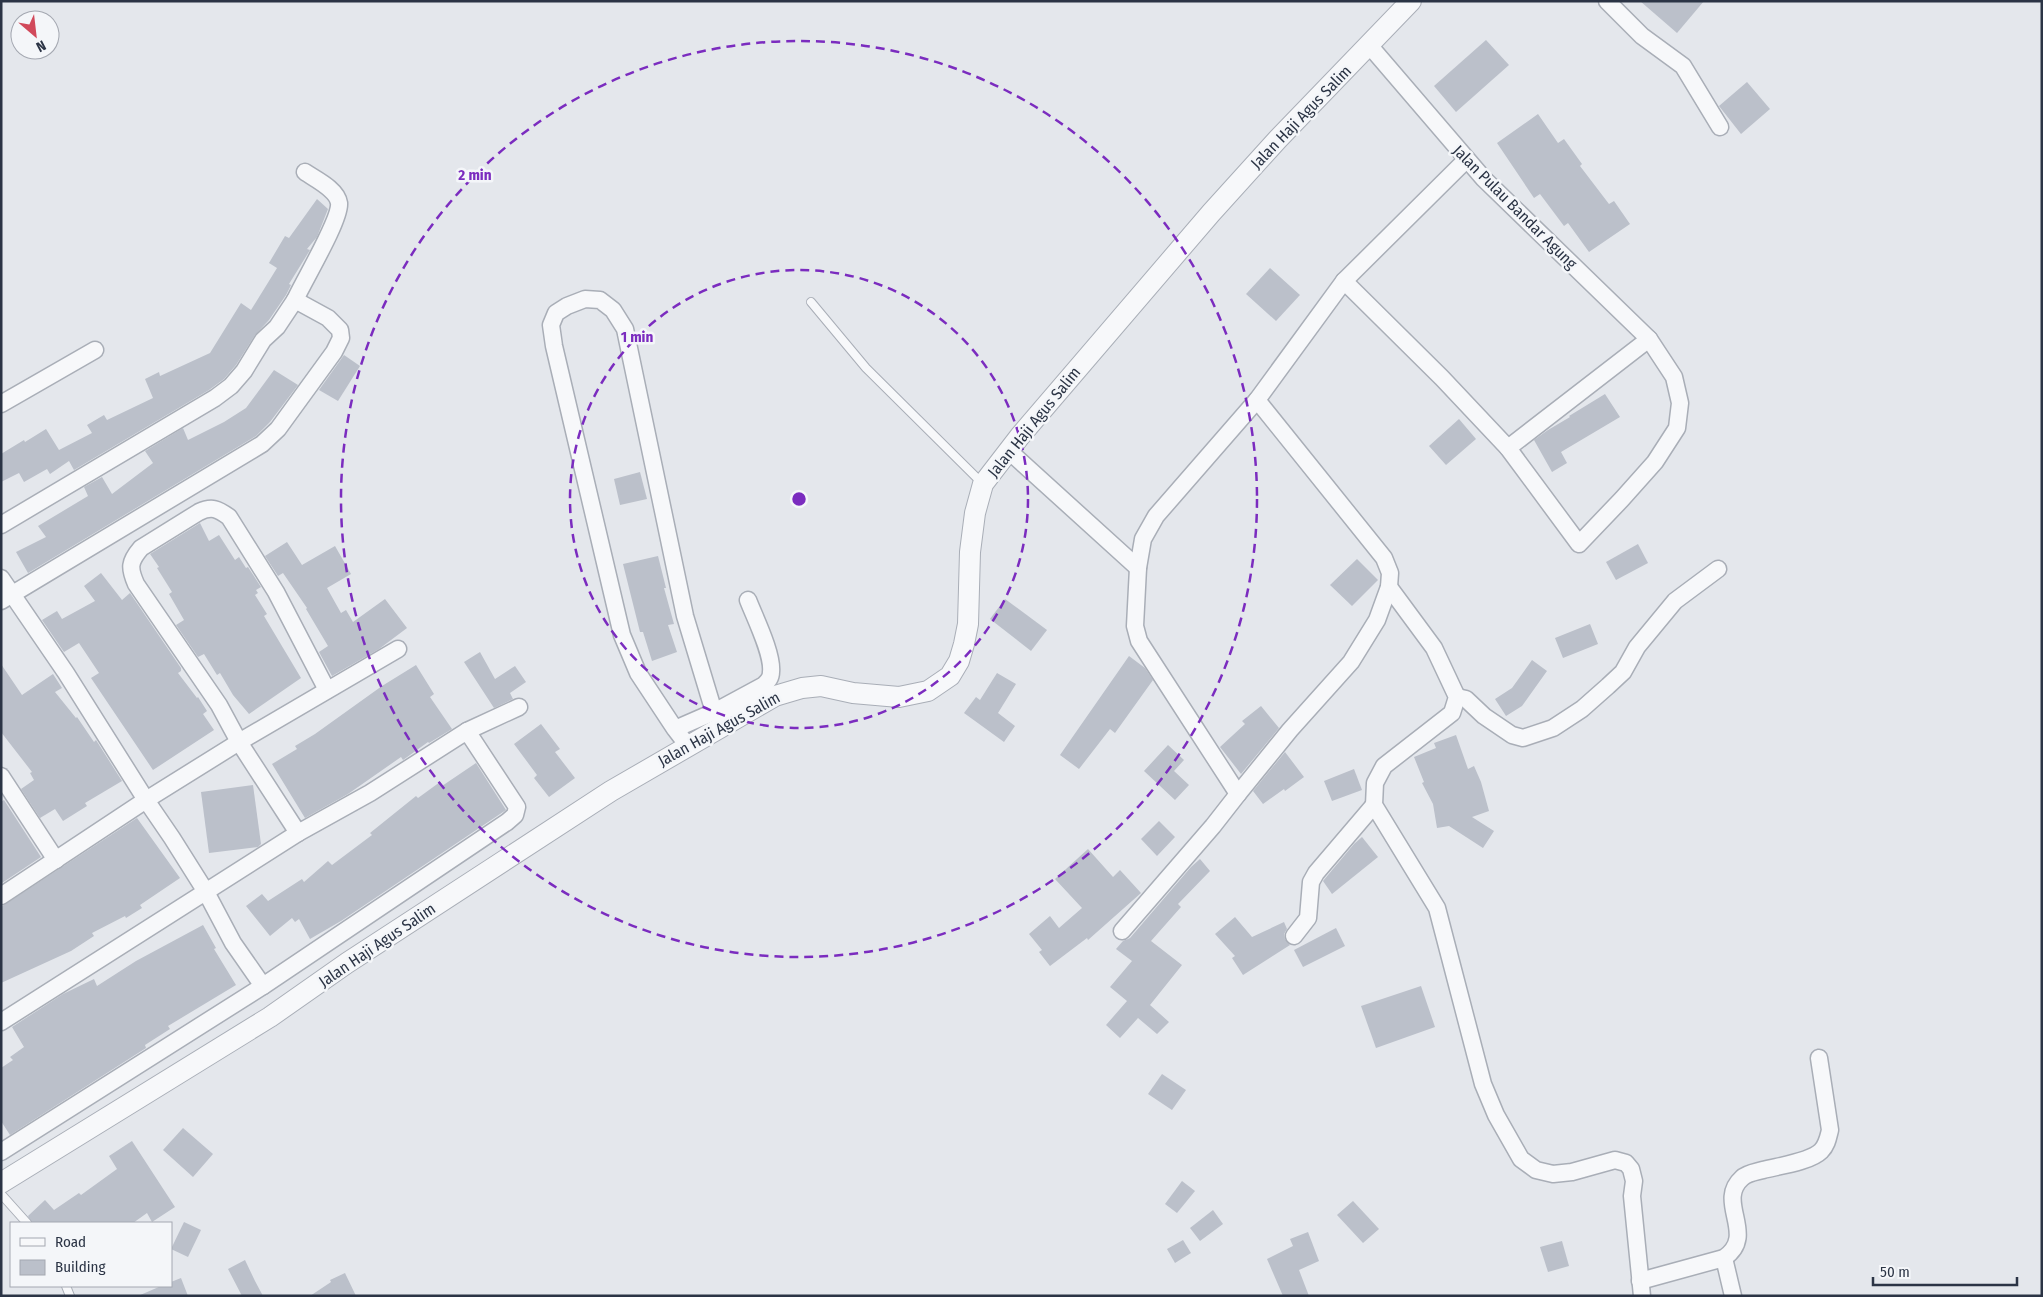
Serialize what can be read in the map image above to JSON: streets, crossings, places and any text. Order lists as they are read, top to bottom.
{
  "streets": {
    "street": ["Jalan Haji Agus Salim", "Jalan Pulau Bandar Agung"]
  },
  "crossings": [
    ["Jalan Haji Agus Salim", "Jalan Pulau Bandar Agung"]
  ],
  "legend": ["Road", "Building"],
  "scale_bar": "50 m",
  "north": "bottom right",
  "rings": ["2 min", "1 min"]
}
